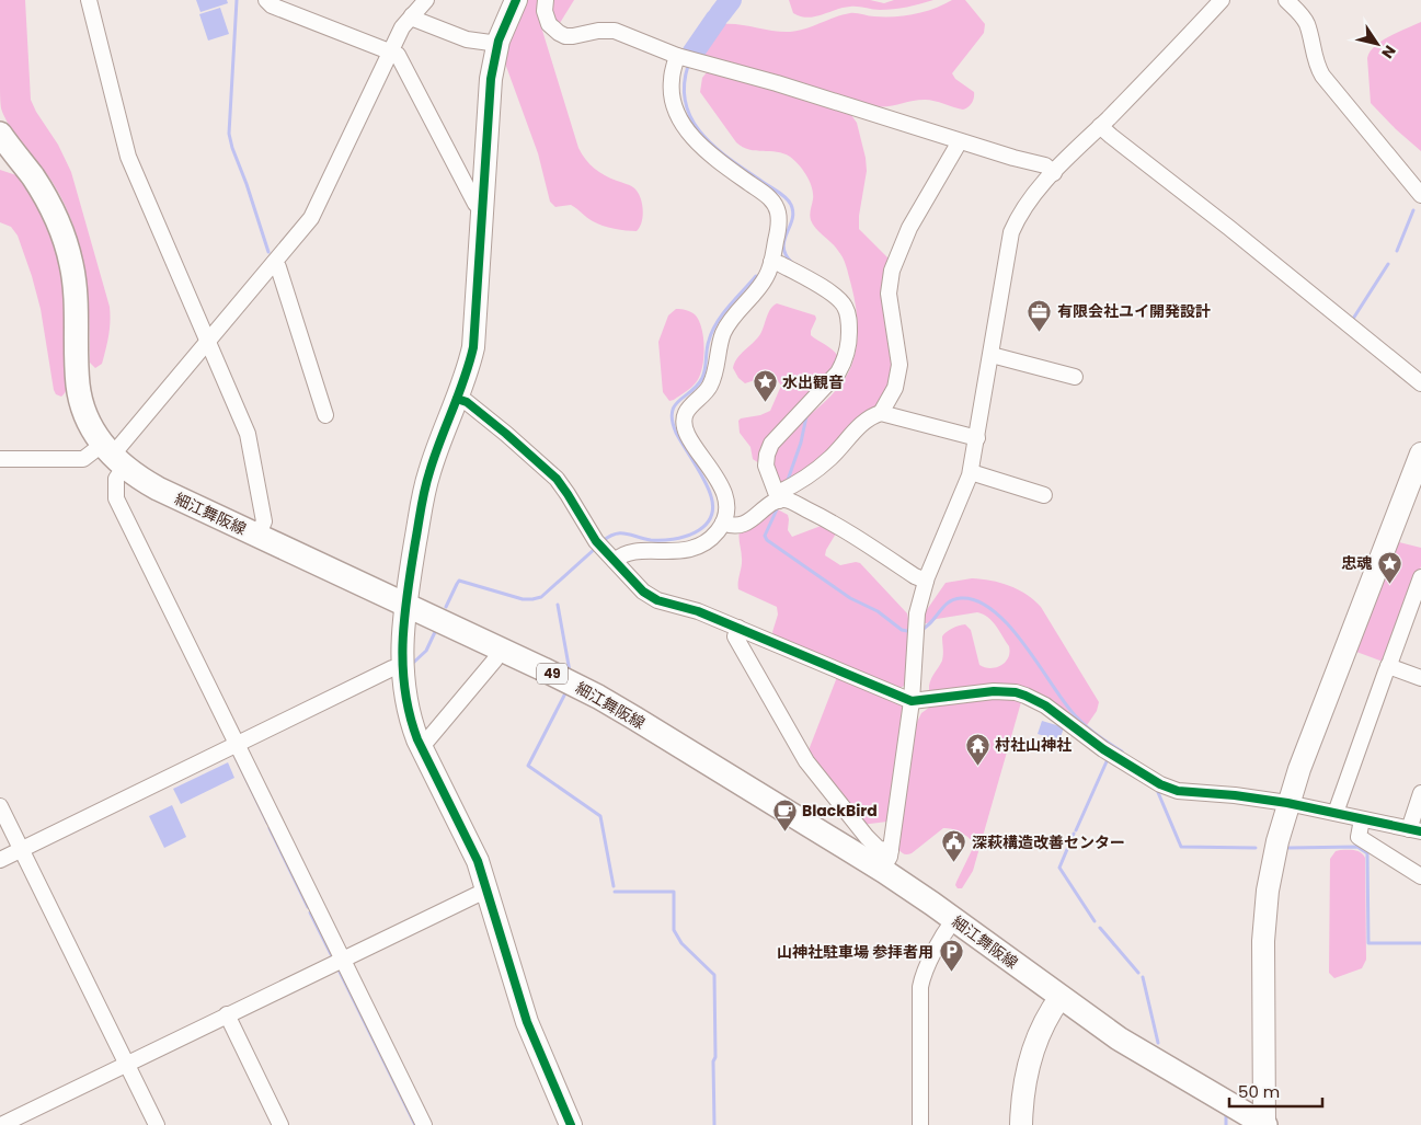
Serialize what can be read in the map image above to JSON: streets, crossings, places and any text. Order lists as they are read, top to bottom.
{
  "streets": {
    "main road": ["細江舞阪線", "49"]
  },
  "places": {
    "office": ["有限会社ユイ開発設計"],
    "place": ["水出観音", "忠魂"],
    "temple": ["村社山神社"],
    "cafe": ["BlackBird"],
    "public building": ["深萩構造改善センター"],
    "parking": ["山神社駐車場 参拝者用"]
  },
  "scale_bar": "50 m",
  "north": "bottom right"
}
